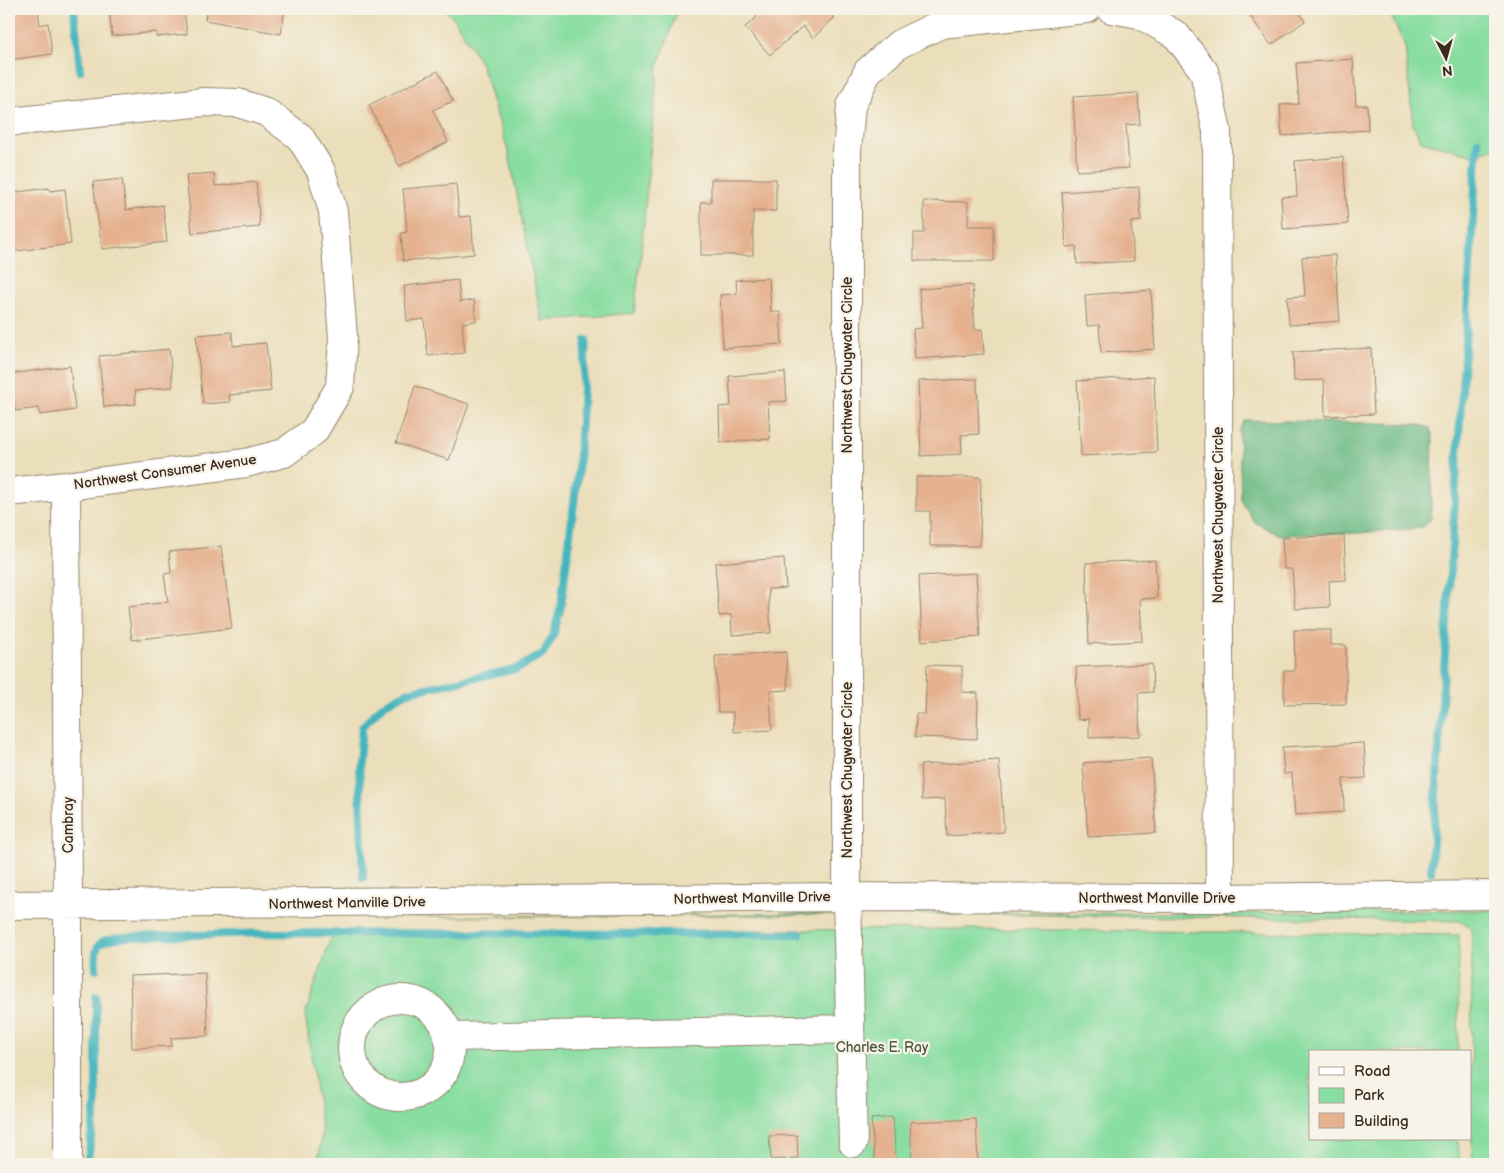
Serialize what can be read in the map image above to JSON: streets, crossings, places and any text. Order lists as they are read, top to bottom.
{
  "streets": {
    "street": [
      "Northwest Chugwater Circle",
      "Northwest Consumer Avenue",
      "Cambray",
      "Northwest Manville Drive"
    ]
  },
  "crossings": [
    ["Northwest Chugwater Circle", "Northwest Manville Drive"],
    ["Northwest Consumer Avenue", "Cambray"],
    ["Cambray", "Northwest Manville Drive"]
  ],
  "parks": ["Charles E. Ray"],
  "legend": ["Road", "Park", "Building"],
  "north": "bottom"
}
